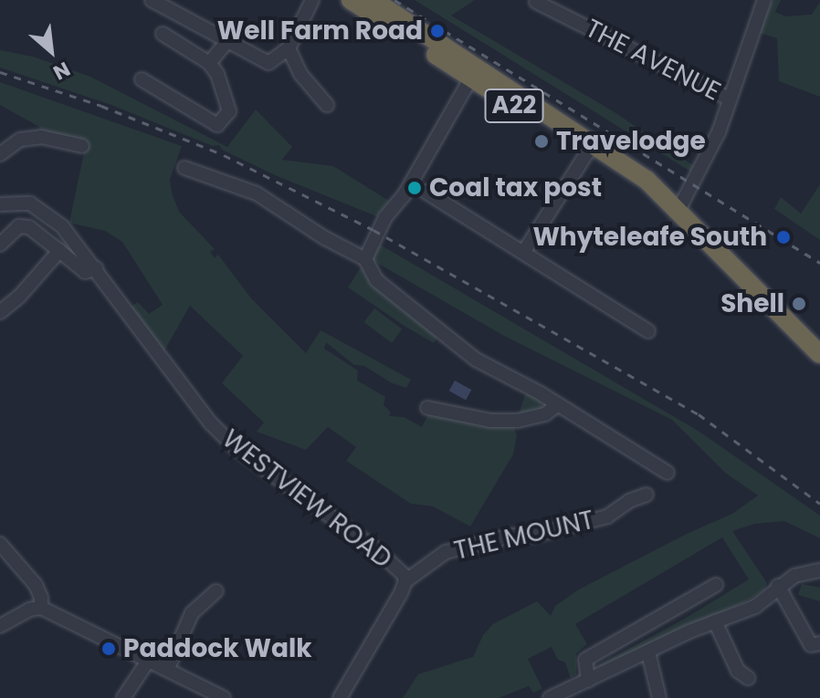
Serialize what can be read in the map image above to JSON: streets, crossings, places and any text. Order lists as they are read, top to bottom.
{
  "streets": {
    "highway": ["A22"],
    "street": ["THE AVENUE", "WESTVIEW ROAD", "THE MOUNT"]
  },
  "crossings": [
    ["WESTVIEW ROAD", "THE MOUNT"]
  ],
  "places": [
    "Well Farm Road",
    "Travelodge",
    "Coal tax post",
    "Whyteleafe South",
    "Shell",
    "Paddock Walk"
  ],
  "north": "bottom right"
}
